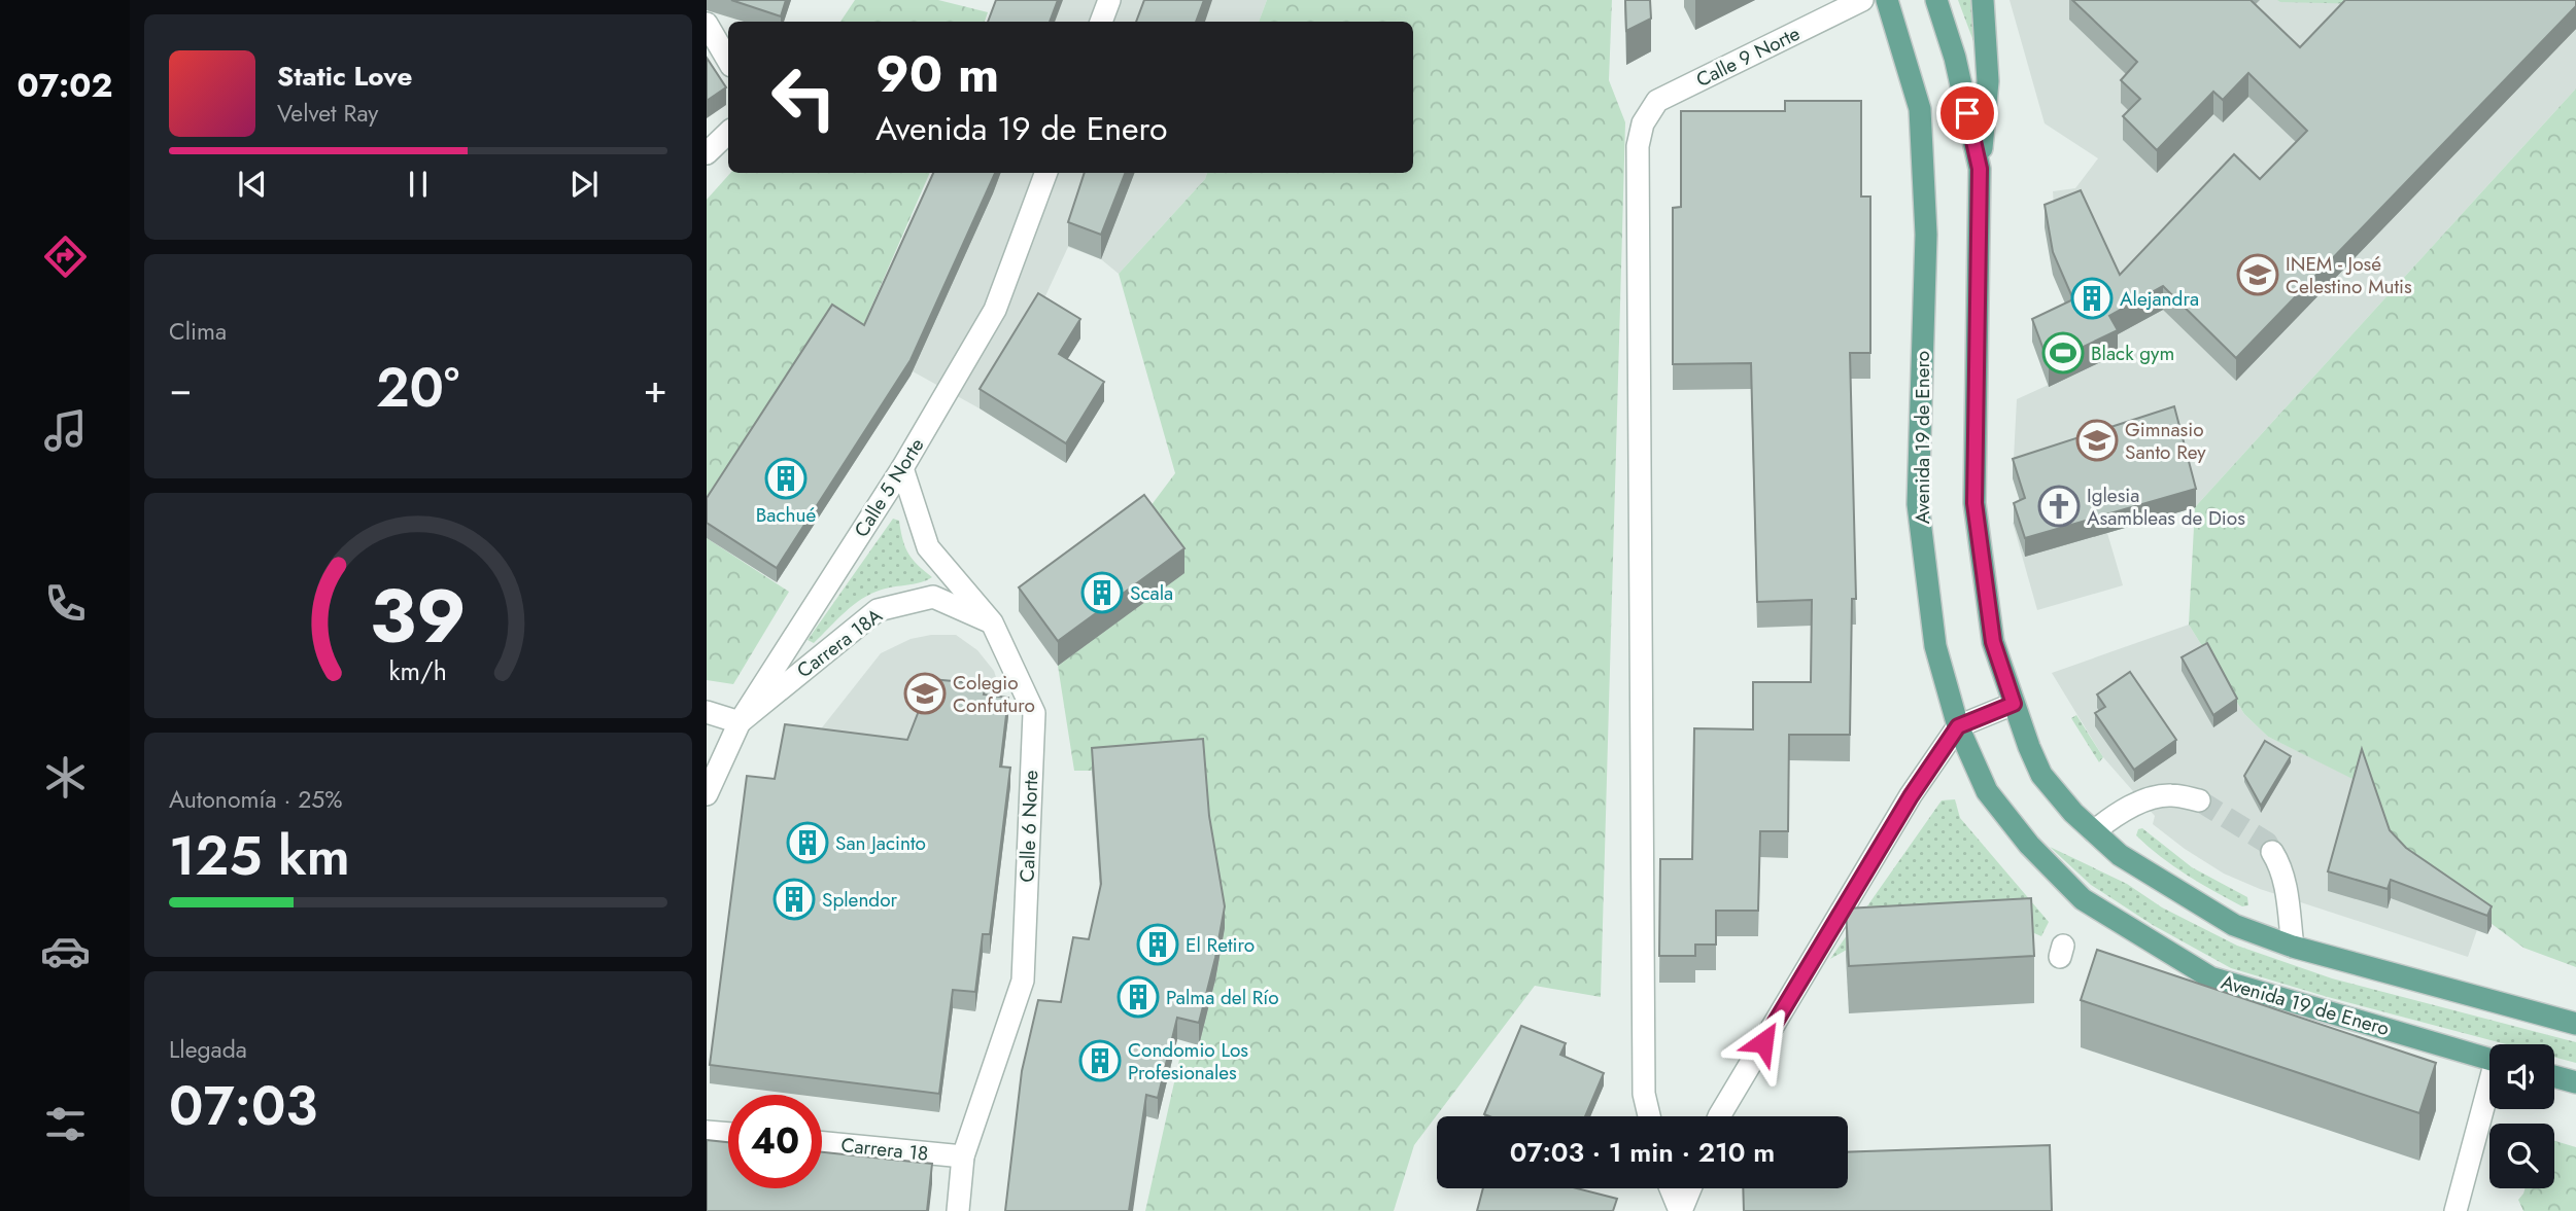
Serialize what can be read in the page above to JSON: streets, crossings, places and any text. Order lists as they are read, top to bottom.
{
  "streets": {
    "main road": ["Avenida 19 de Enero"],
    "street": [
      "Calle 9 Norte",
      "Calle 5 Norte",
      "Carrera 18A",
      "Calle 6 Norte",
      "Carrera 18"
    ]
  },
  "crossings": [
    ["Calle 5 Norte", "Carrera 18A"],
    ["Calle 5 Norte", "Calle 6 Norte"],
    ["Carrera 18A", "Calle 6 Norte"],
    ["Calle 6 Norte", "Carrera 18"]
  ],
  "places": {
    "school or university": ["INEM - José Celestino Mutis", "Gimnasio Santo Rey", "Colegio Confuturo"],
    "building": [
      "Alejandra",
      "Bachué",
      "Scala",
      "San Jacinto",
      "Splendor",
      "El Retiro",
      "Palma del Río",
      "Condomio Los Profesionales"
    ],
    "sports": ["Black gym"],
    "church": ["Iglesia Asambleas de Dios"]
  },
  "page": {
    "tabs": "07:02",
    "turn": ["90 m", "Avenida 19 de Enero"],
    "song": ["Static Love", "Velvet Ray"],
    "tile": [
      "Clima",
      ["Autonomía · 25%", "125 km"],
      ["Llegada", "07:03"]
    ],
    "heat": ["−", "20°", "+"],
    "limit": "40",
    "trip": "07:03 · 1 min · 210 m",
    "gauge": ["39", "km/h"]
  }
}
